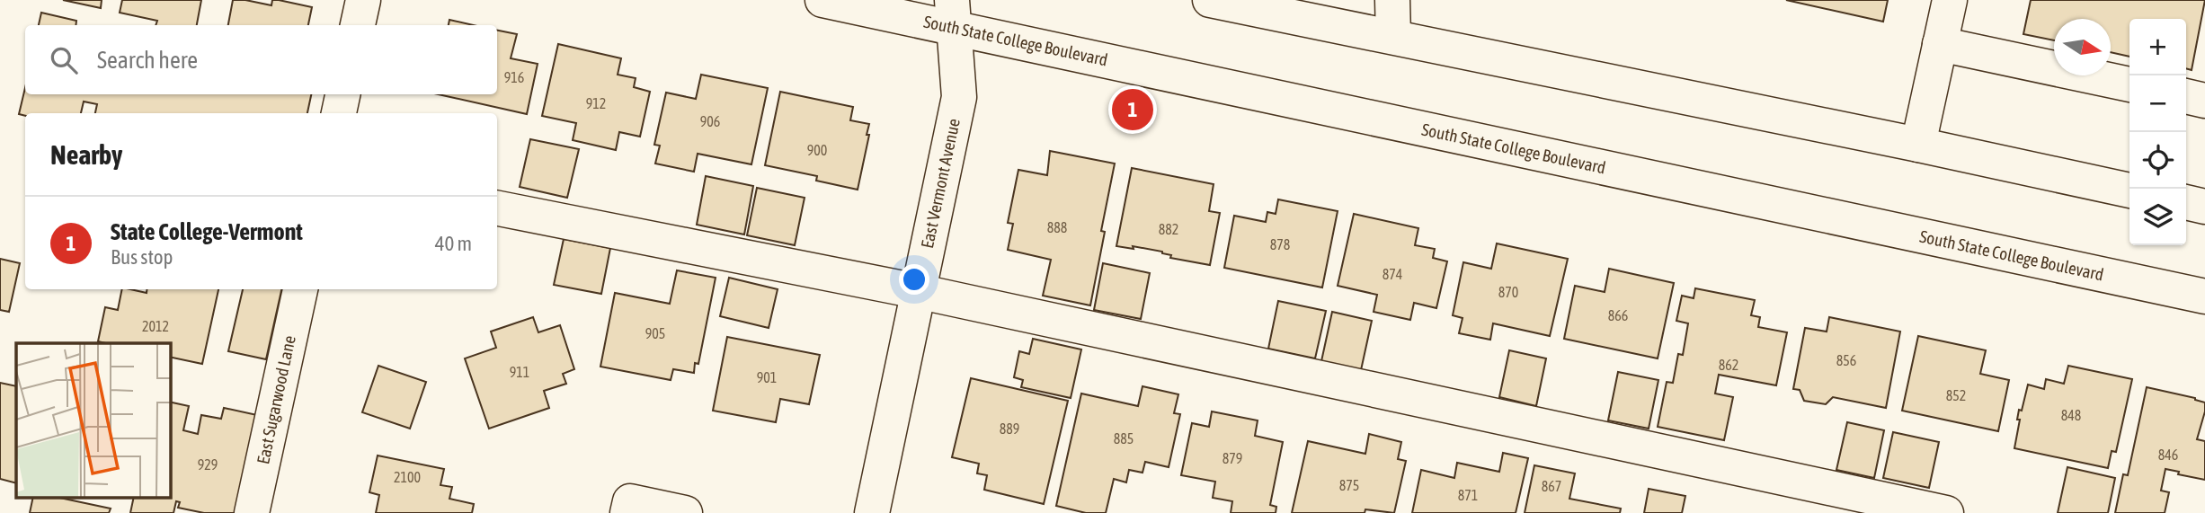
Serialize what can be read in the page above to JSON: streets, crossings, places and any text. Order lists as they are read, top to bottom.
{
  "streets": {
    "main road": ["South State College Boulevard", "East Vermont Avenue", "East Sugarwood Lane"]
  },
  "crossings": [
    ["South State College Boulevard", "East Vermont Avenue"]
  ],
  "house_numbers": [
    "916",
    "912",
    "906",
    "900",
    "888",
    "882",
    "878",
    "874",
    "870",
    "866",
    "2012",
    "905",
    "856",
    "862",
    "911",
    "901",
    "852",
    "848",
    "889",
    "885",
    "846",
    "879",
    "929",
    "2100",
    "875",
    "867",
    "871"
  ],
  "north": "right",
  "page": {
    "map_buttons": ["+", "−"],
    "search": "Search here",
    "pins": "1",
    "heading": "Nearby",
    "list": [
      {
        "mark": "1",
        "name": "State College-Vermont",
        "note": "Bus stop",
        "value": "40 m"
      }
    ]
  }
}
